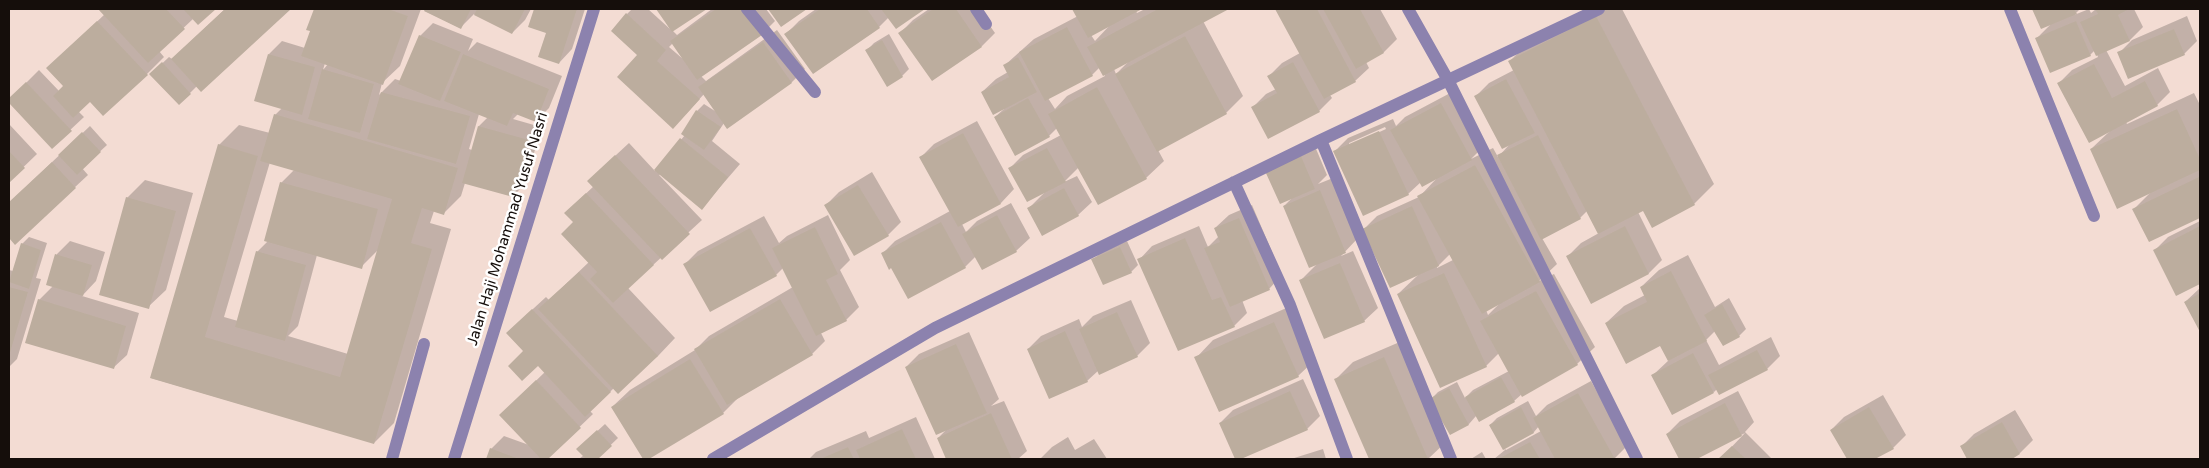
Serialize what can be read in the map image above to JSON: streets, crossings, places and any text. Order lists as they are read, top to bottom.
{
  "streets": {
    "street": ["Jalan Haji Mohammad Yusuf Nasri"]
  }
}
